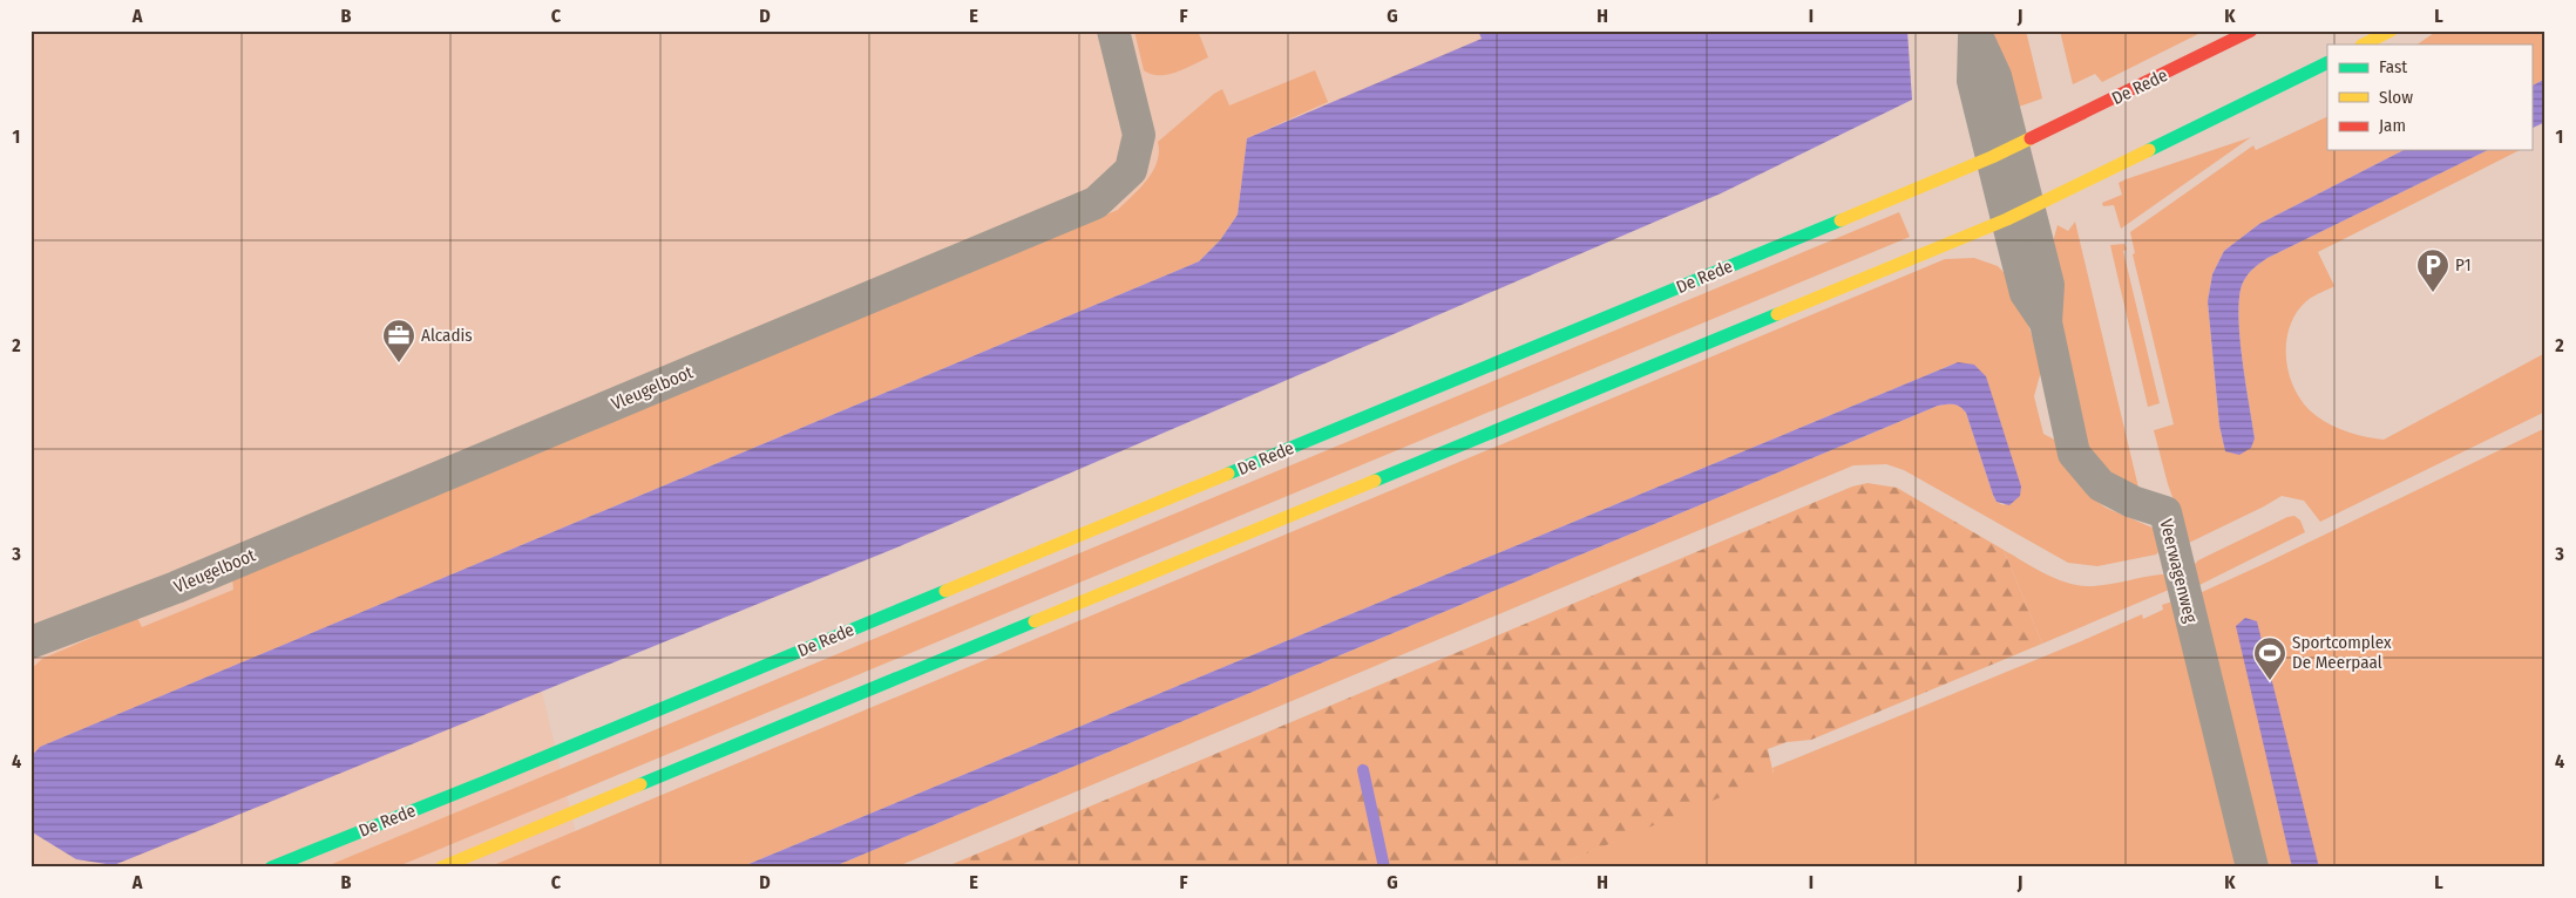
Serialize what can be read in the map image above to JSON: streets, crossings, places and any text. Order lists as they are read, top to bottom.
{
  "streets": {
    "main road": ["De Rede"],
    "street": ["Vleugelboot", "Veerwagenweg"]
  },
  "crossings": [
    ["De Rede", "Veerwagenweg"]
  ],
  "places": {
    "parking": ["P1"],
    "office": ["Alcadis"],
    "sports": ["Sportcomplex De Meerpaal"]
  },
  "legend": ["Fast", "Slow", "Jam"],
  "grid": {
    "columns": [
      "A",
      "B",
      "C",
      "D",
      "E",
      "F",
      "G",
      "H",
      "I",
      "J",
      "K",
      "L"
    ],
    "rows": [
      "1",
      "2",
      "3",
      "4"
    ]
  }
}
